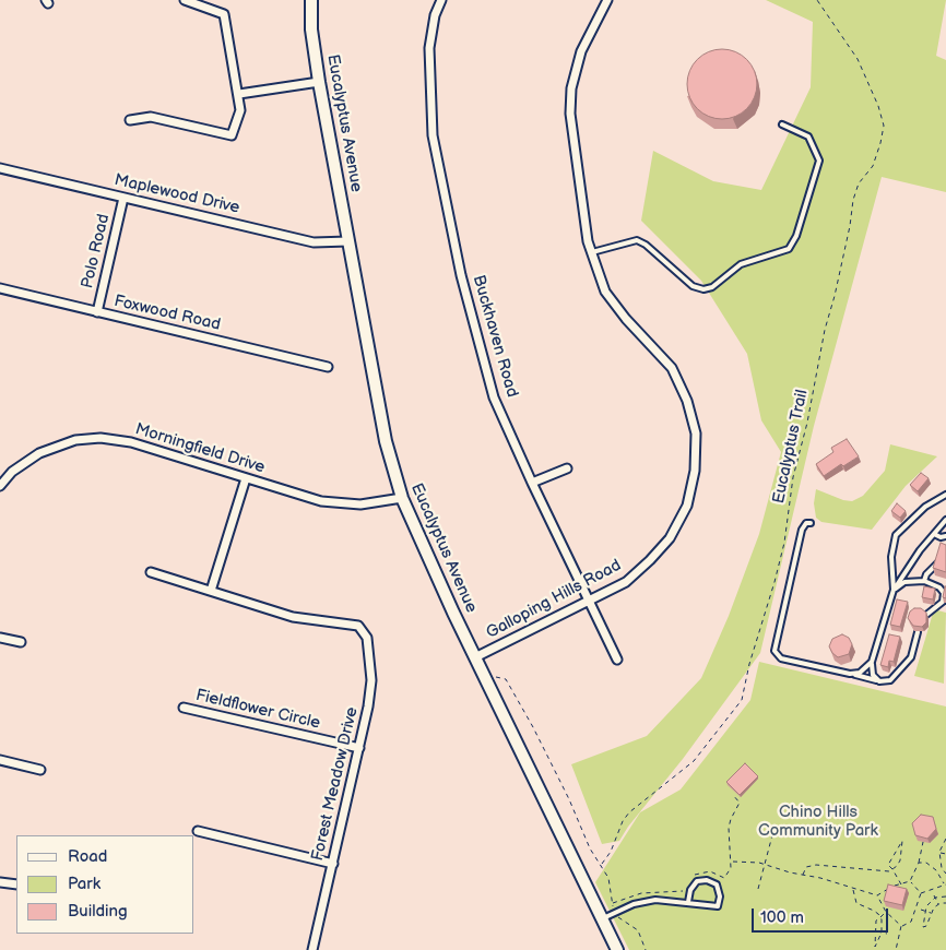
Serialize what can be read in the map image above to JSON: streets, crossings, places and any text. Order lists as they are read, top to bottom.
{
  "streets": {
    "street": [
      "Eucalyptus Avenue",
      "Maplewood Drive",
      "Polo Road",
      "Foxwood Road",
      "Buckhaven Road",
      "Morningfield Drive",
      "Galloping Hills Road",
      "Fieldflower Circle",
      "Forest Meadow Drive"
    ],
    "path": ["Eucalyptus Trail"]
  },
  "crossings": [
    ["Eucalyptus Avenue", "Maplewood Drive"],
    ["Eucalyptus Avenue", "Morningfield Drive"],
    ["Eucalyptus Avenue", "Galloping Hills Road"],
    ["Maplewood Drive", "Polo Road"],
    ["Polo Road", "Foxwood Road"],
    ["Buckhaven Road", "Galloping Hills Road"],
    ["Fieldflower Circle", "Forest Meadow Drive"]
  ],
  "parks": ["Chino Hills Community Park"],
  "legend": ["Road", "Park", "Building"],
  "scale_bar": "100 m"
}
